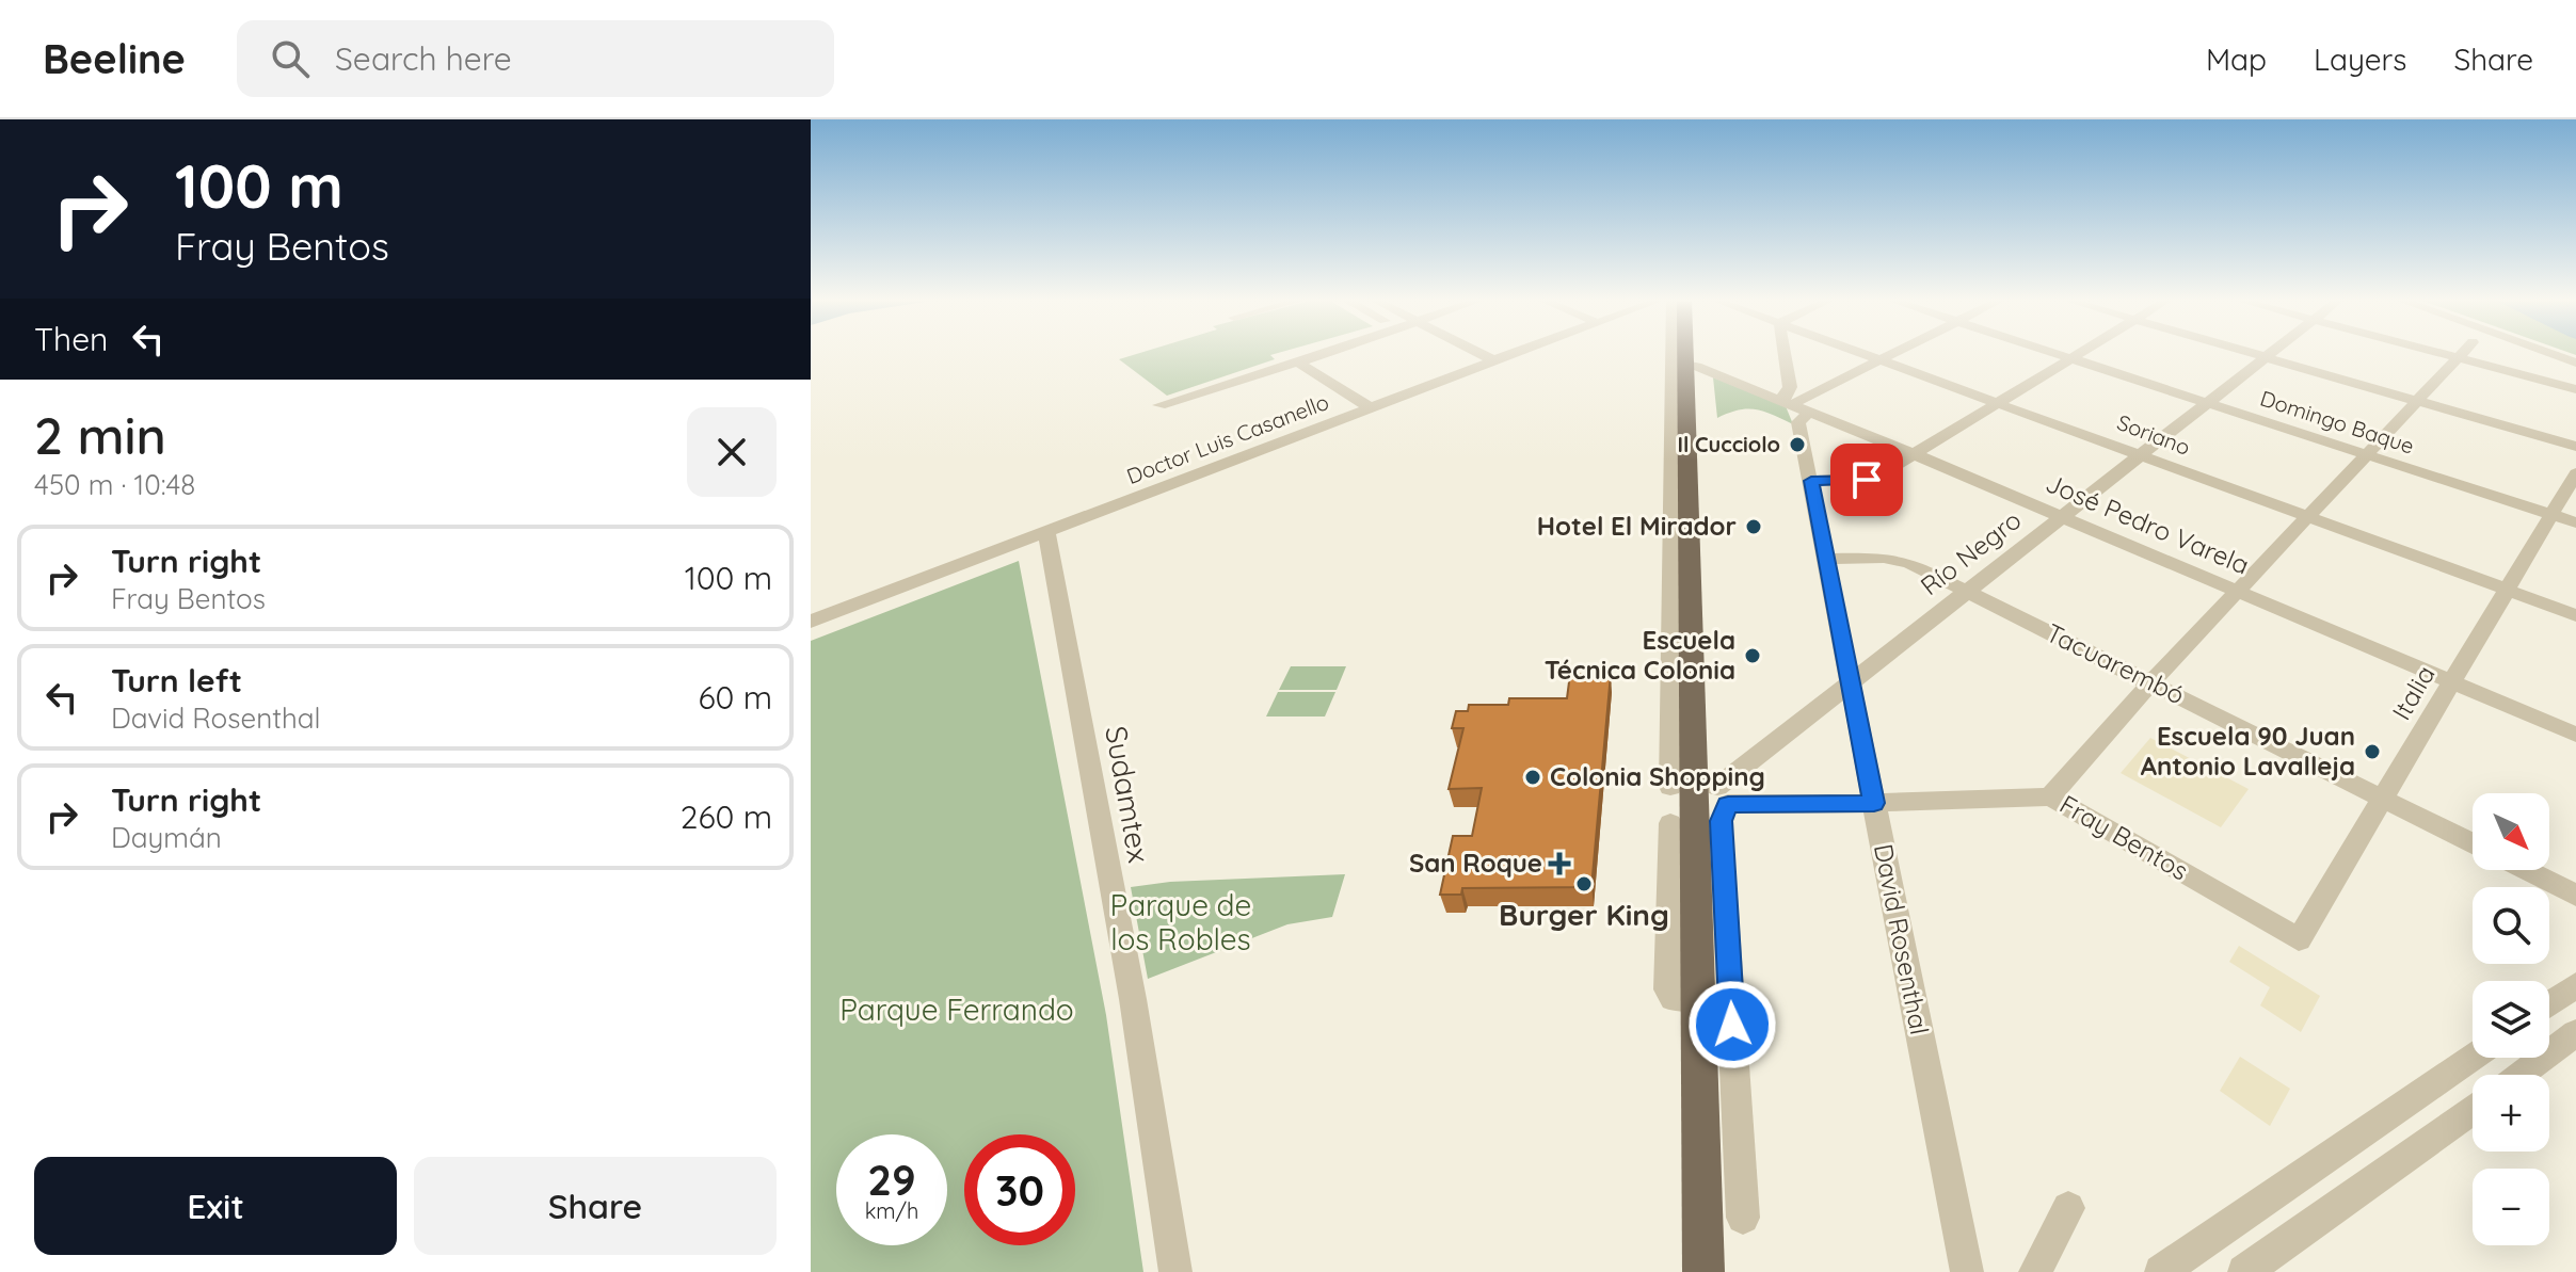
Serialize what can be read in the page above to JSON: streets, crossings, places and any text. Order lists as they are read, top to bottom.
{
  "streets": {
    "street": [
      "Domingo Baque",
      "Soriano",
      "Doctor Luis Casanello",
      "José Pedro Varela",
      "Río Negro",
      "Tacuarembó",
      "Italia",
      "Sudamtex",
      "Fray Bentos",
      "David Rosenthal"
    ]
  },
  "crossings": [
    ["Domingo Baque", "Río Negro"],
    ["Domingo Baque", "Italia"],
    ["Soriano", "Río Negro"],
    ["Soriano", "Italia"],
    ["Doctor Luis Casanello", "Sudamtex"],
    ["José Pedro Varela", "Río Negro"],
    ["José Pedro Varela", "Italia"],
    ["José Pedro Varela", "David Rosenthal"],
    ["Río Negro", "Tacuarembó"],
    ["Río Negro", "Fray Bentos"],
    ["Río Negro", "David Rosenthal"],
    ["Tacuarembó", "Italia"],
    ["Tacuarembó", "David Rosenthal"],
    ["Italia", "Fray Bentos"],
    ["Fray Bentos", "David Rosenthal"]
  ],
  "parks": ["Parque de los Robles", "Parque Ferrando"],
  "places": {
    "other": [
      "Il Cucciolo",
      "Hotel El Mirador",
      "Escuela Técnica Colonia",
      "Escuela 90 Juan Antonio Lavalleja",
      "Colonia Shopping",
      "Burger King"
    ],
    "health": ["San Roque"]
  },
  "north": "bottom right",
  "page": {
    "header": "Beeline",
    "search": "Search here",
    "nav": ["Map", "Layers", "Share"],
    "turn": ["100 m", "Fray Bentos"],
    "then": "Then",
    "heading": ["2 min", "450 m · 10:48"],
    "list": [
      {
        "name": "Turn right",
        "note": "Fray Bentos",
        "value": "100 m"
      },
      {
        "name": "Turn left",
        "note": "David Rosenthal",
        "value": "60 m"
      },
      {
        "name": "Turn right",
        "note": "Daymán",
        "value": "260 m"
      }
    ],
    "map_buttons": ["+", "−"],
    "speed": "29 km/h",
    "limit": "30",
    "buttons": ["Exit", "Share"]
  }
}
